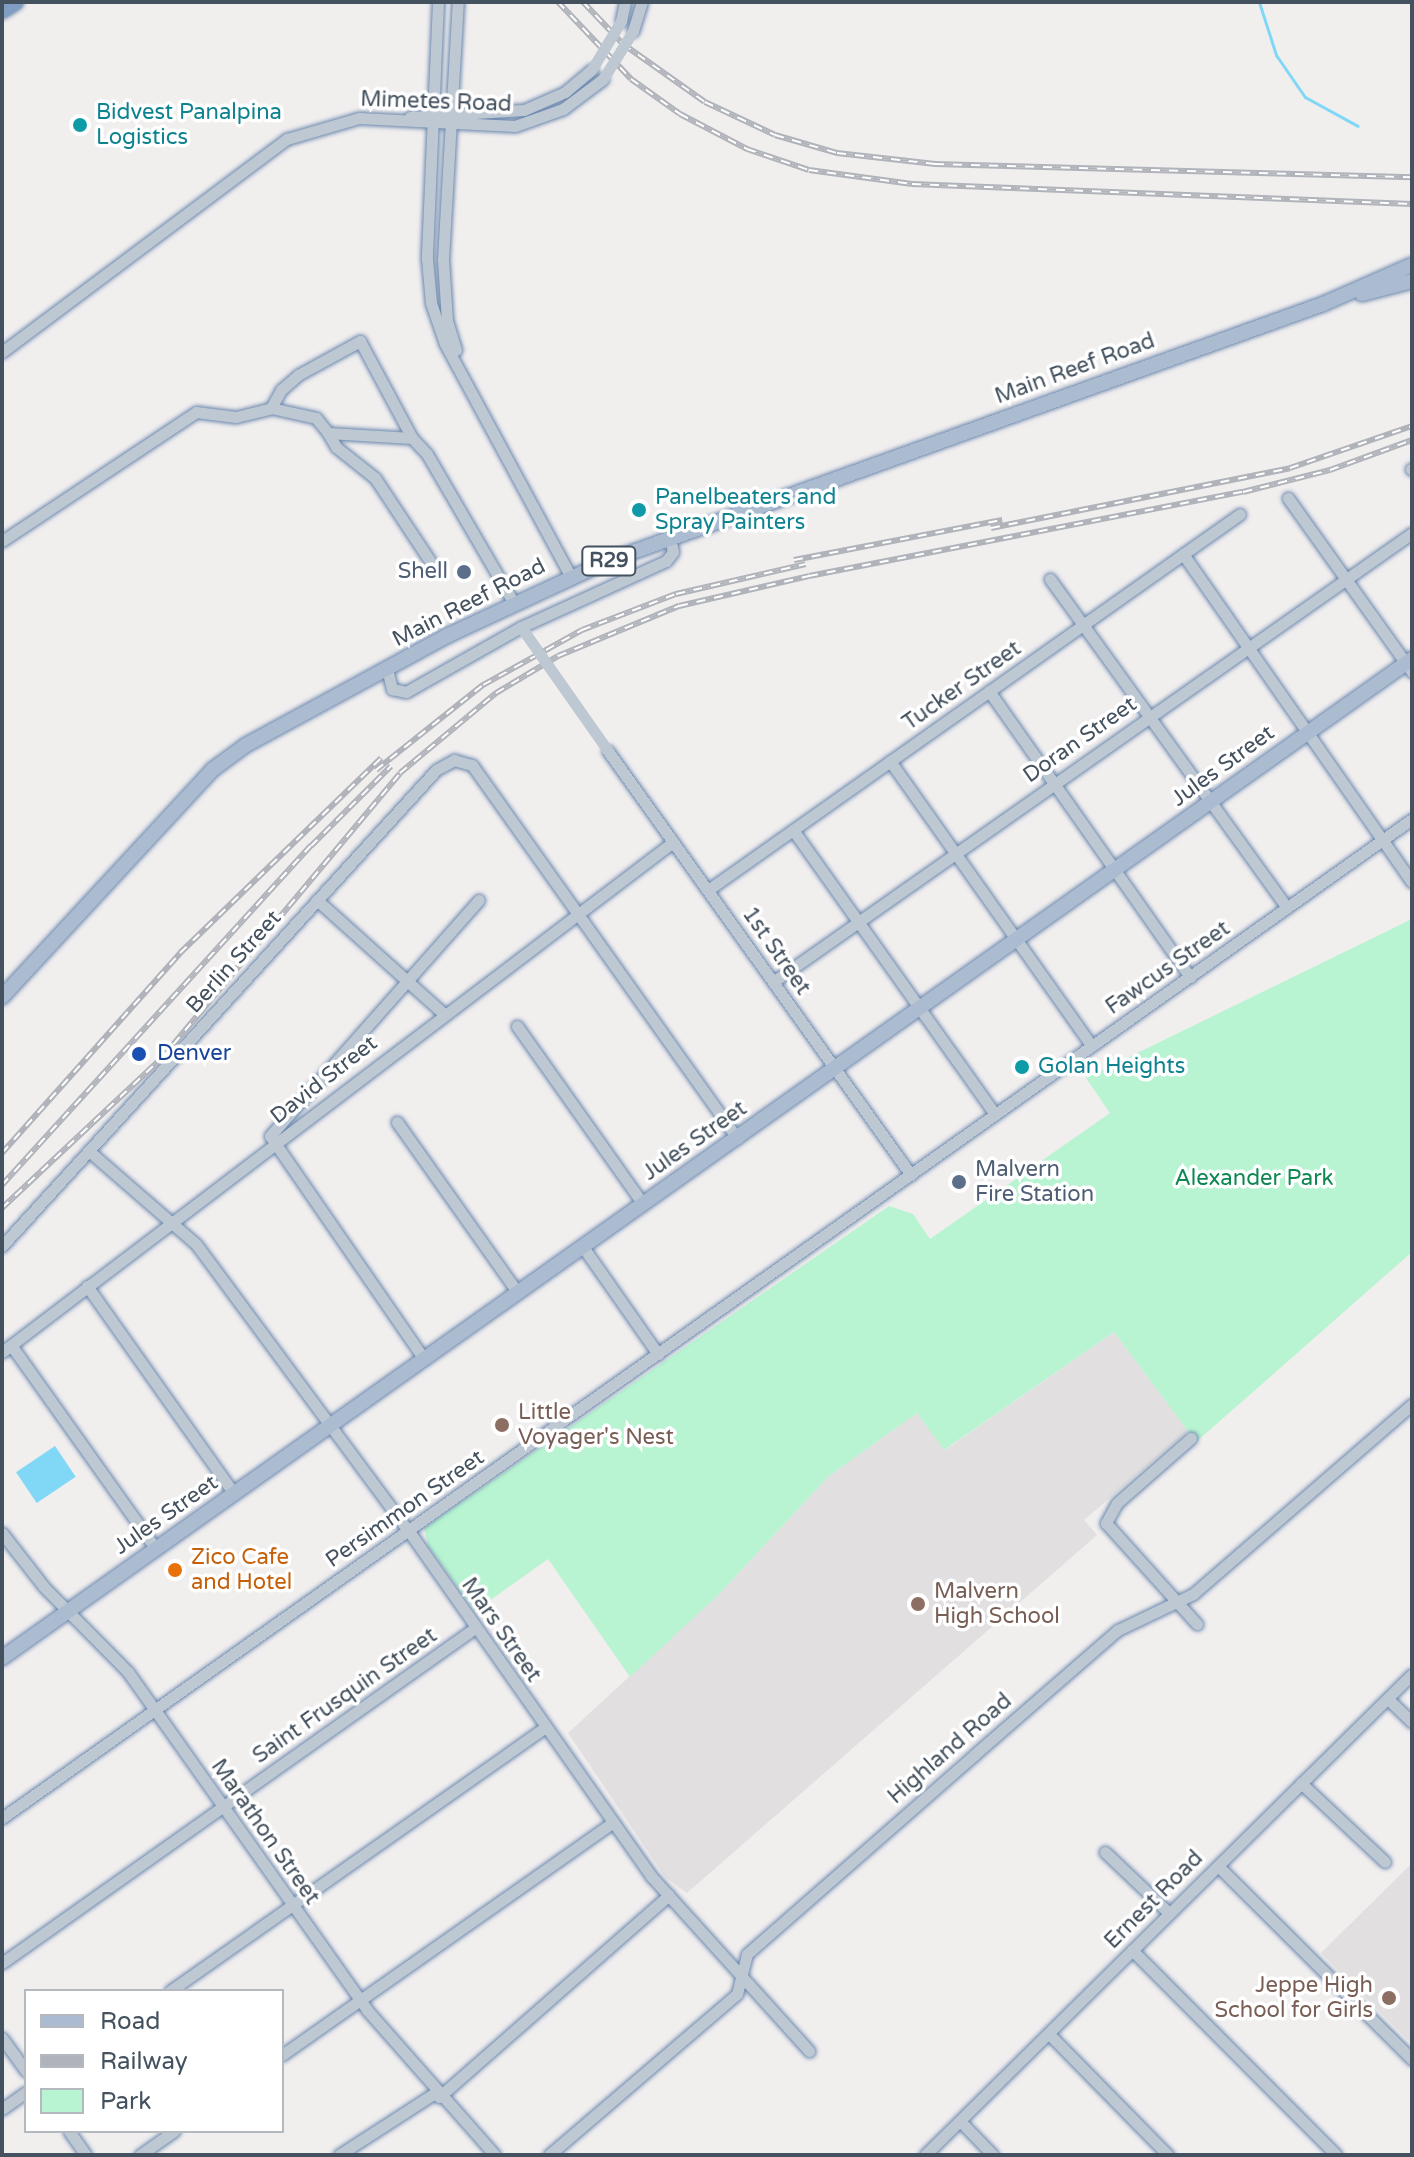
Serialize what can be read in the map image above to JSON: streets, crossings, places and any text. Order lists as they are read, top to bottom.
{
  "streets": {
    "main road": ["Main Reef Road", "R29", "Jules Street"],
    "street": [
      "Mimetes Road",
      "Tucker Street",
      "Doran Street",
      "1st Street",
      "Berlin Street",
      "Fawcus Street",
      "David Street",
      "Persimmon Street",
      "Mars Street",
      "Saint Frusquin Street",
      "Highland Road",
      "Marathon Street",
      "Ernest Road"
    ]
  },
  "crossings": [
    ["Tucker Street", "1st Street"],
    ["Doran Street", "1st Street"],
    ["Jules Street", "1st Street"],
    ["Jules Street", "Mars Street"],
    ["Jules Street", "Marathon Street"],
    ["1st Street", "David Street"],
    ["1st Street", "Persimmon Street"],
    ["Berlin Street", "David Street"],
    ["Berlin Street", "Mars Street"],
    ["Fawcus Street", "Persimmon Street"],
    ["David Street", "Mars Street"],
    ["Persimmon Street", "Mars Street"],
    ["Persimmon Street", "Marathon Street"],
    ["Mars Street", "Saint Frusquin Street"],
    ["Mars Street", "Highland Road"],
    ["Saint Frusquin Street", "Marathon Street"]
  ],
  "parks": ["Alexander Park"],
  "places": [
    "Bidvest Panalpina Logistics",
    "Panelbeaters and Spray Painters",
    "Shell",
    "Denver",
    "Golan Heights",
    "Malvern Fire Station",
    "Little Voyager's Nest",
    "Zico Cafe and Hotel",
    "Malvern High School",
    "Jeppe High School for Girls"
  ],
  "legend": ["Road", "Railway", "Park"]
}
